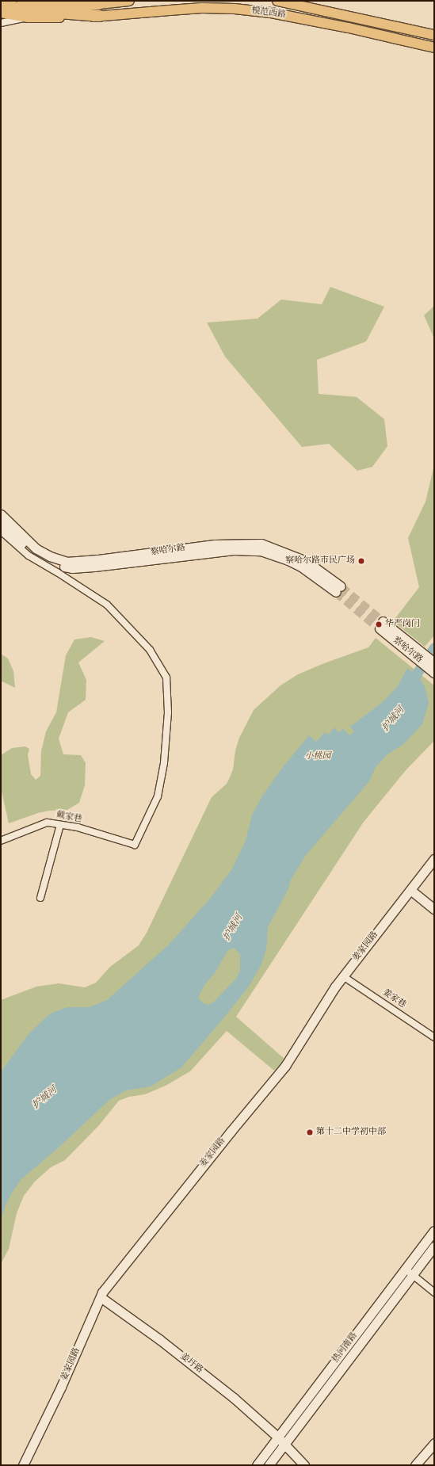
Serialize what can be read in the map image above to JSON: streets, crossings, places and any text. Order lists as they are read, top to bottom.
{
  "streets": {
    "main road": ["模范西路"],
    "street": [
      "察哈尔路",
      "戴家巷",
      "姜家园路",
      "姜家巷",
      "热河南路",
      "姜圩路"
    ]
  },
  "crossings": [
    ["姜家园路", "姜家巷"],
    ["姜家园路", "姜圩路"],
    ["热河南路", "姜圩路"]
  ],
  "water": ["护城河"],
  "parks": ["小桃园"],
  "places": ["察哈尔路市民广场", "华严岗门", "第十二中学初中部"]
}
